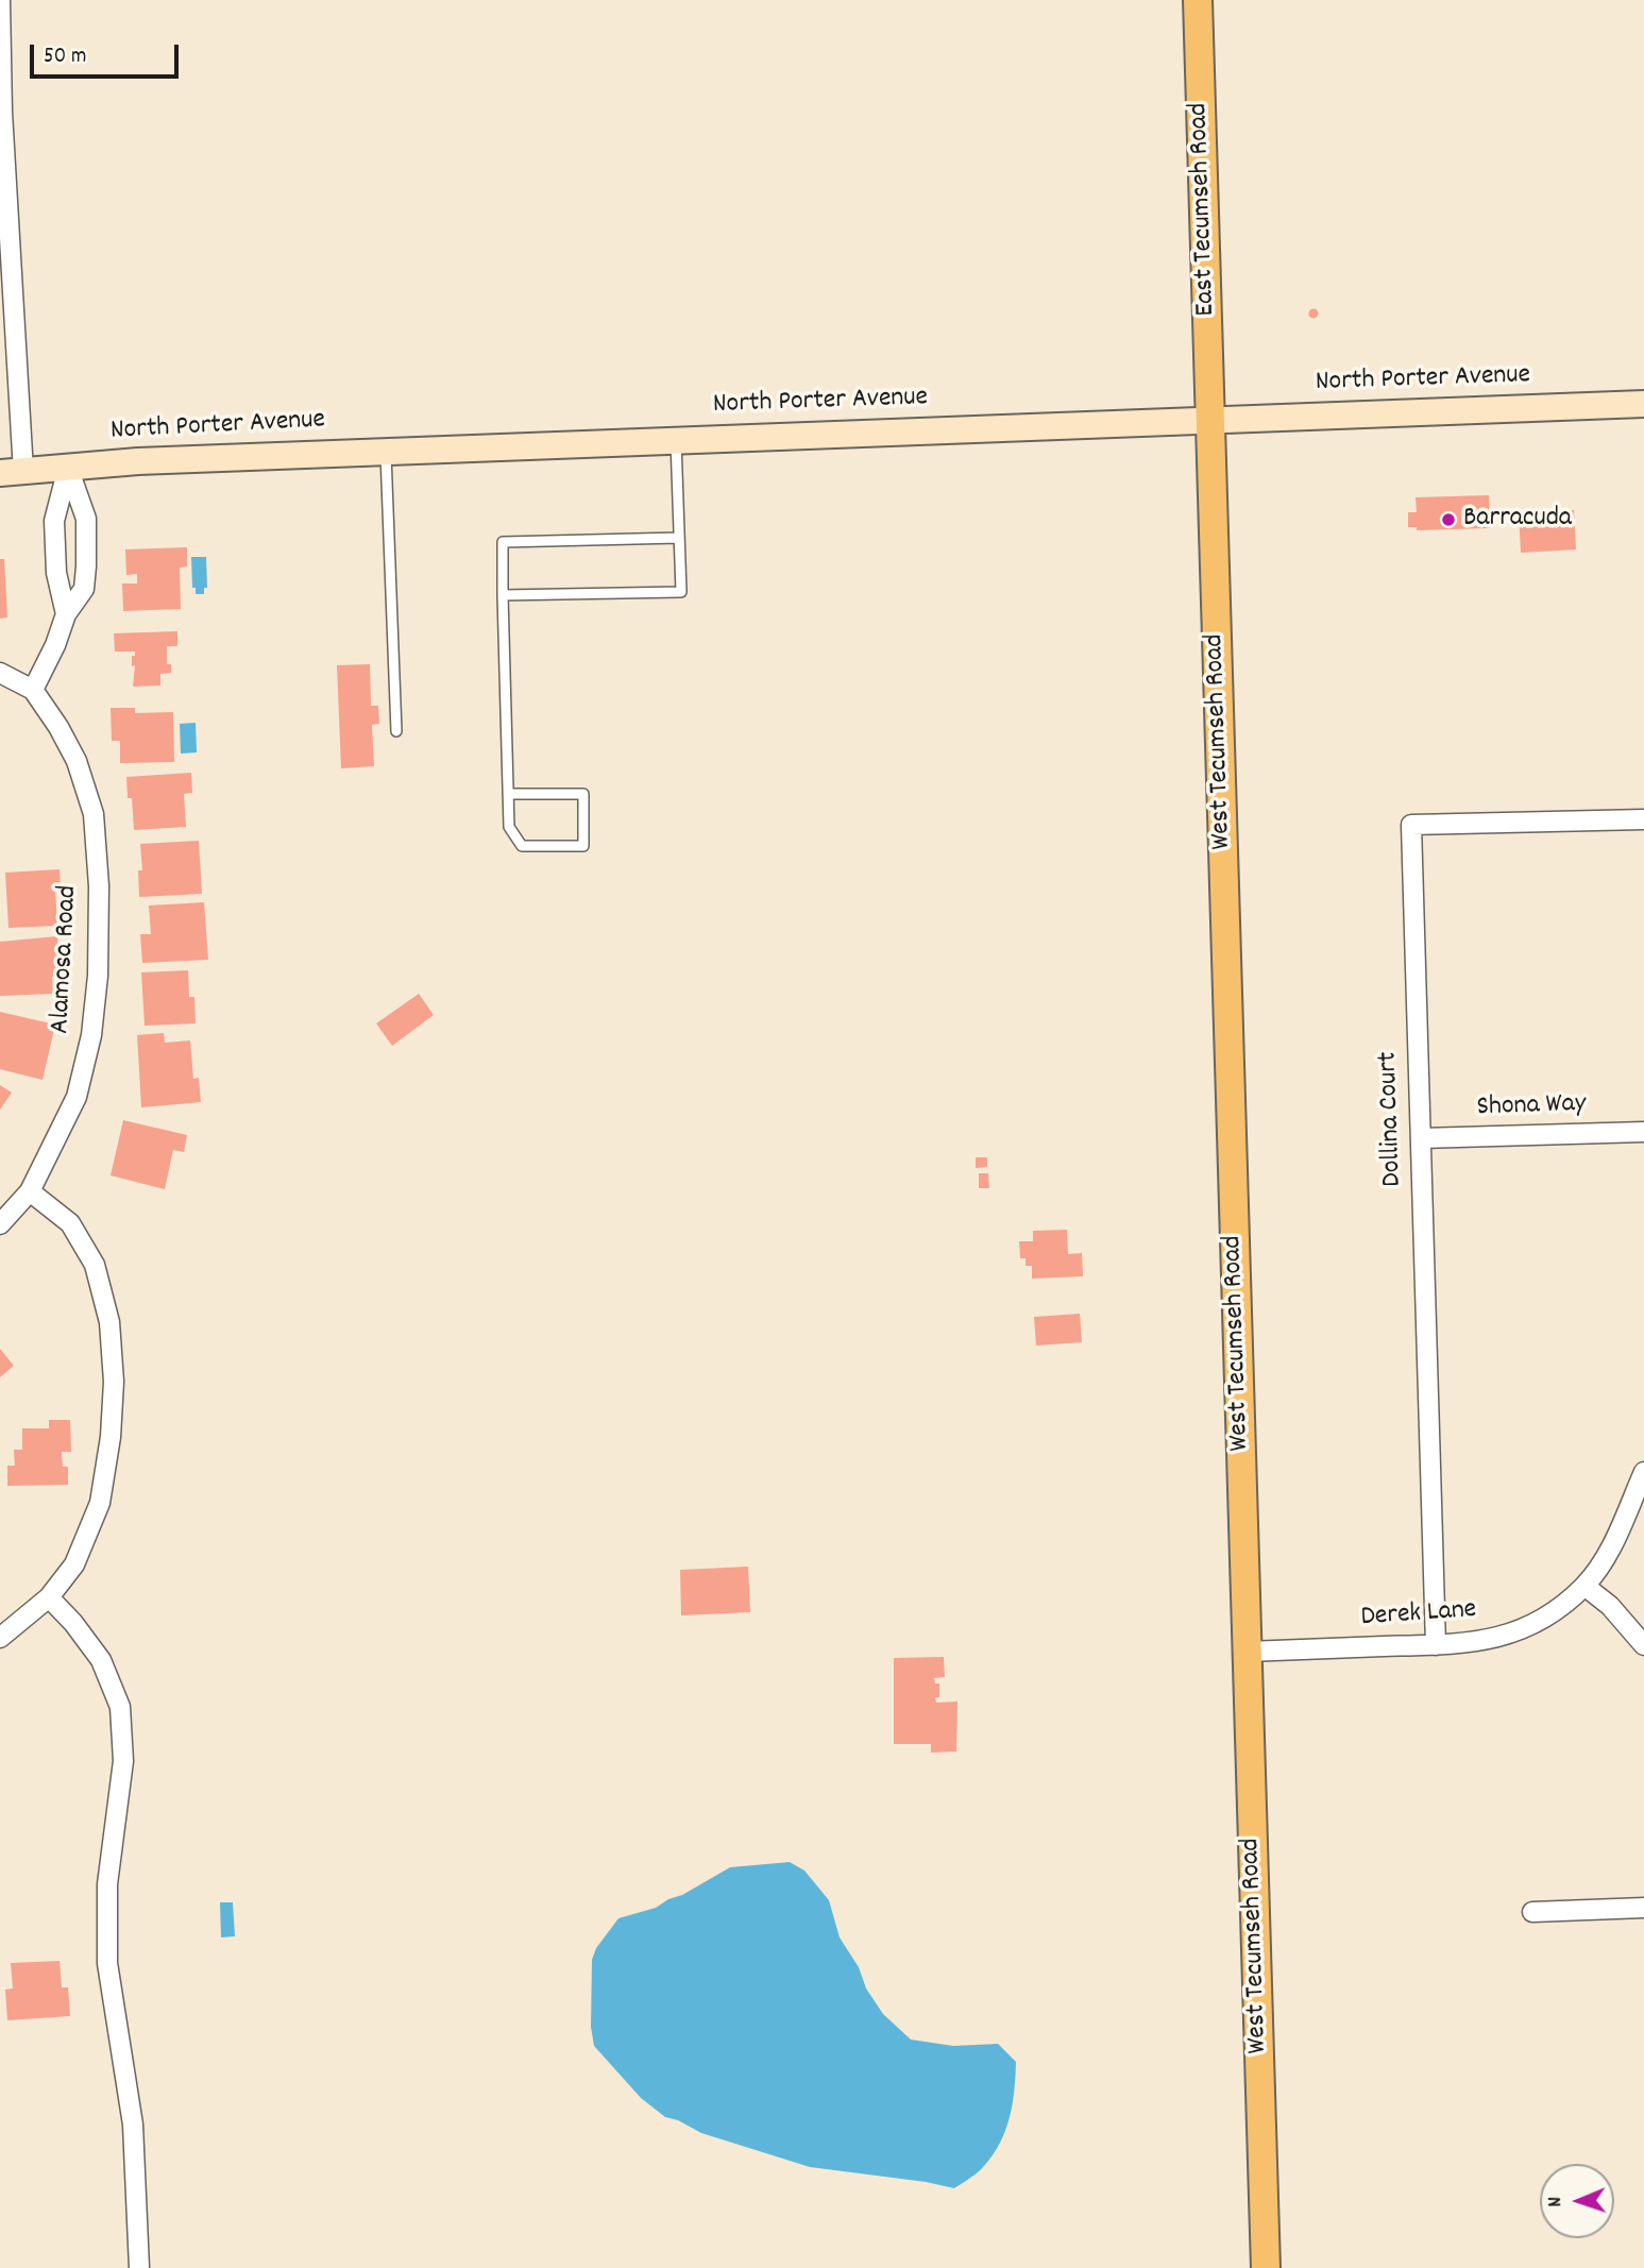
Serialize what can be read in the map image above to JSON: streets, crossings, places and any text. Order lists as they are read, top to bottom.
{
  "streets": {
    "main road": ["East Tecumseh Road", "North Porter Avenue", "West Tecumseh Road"],
    "street": [
      "Alamosa Road",
      "Shona Way",
      "Dollina Court",
      "Derek Lane"
    ]
  },
  "crossings": [
    ["East Tecumseh Road", "North Porter Avenue"],
    ["East Tecumseh Road", "West Tecumseh Road"],
    ["North Porter Avenue", "West Tecumseh Road"],
    ["West Tecumseh Road", "Derek Lane"],
    ["Shona Way", "Dollina Court"],
    ["Dollina Court", "Derek Lane"]
  ],
  "places": ["Barracuda"],
  "scale_bar": "50 m",
  "north": "left"
}
